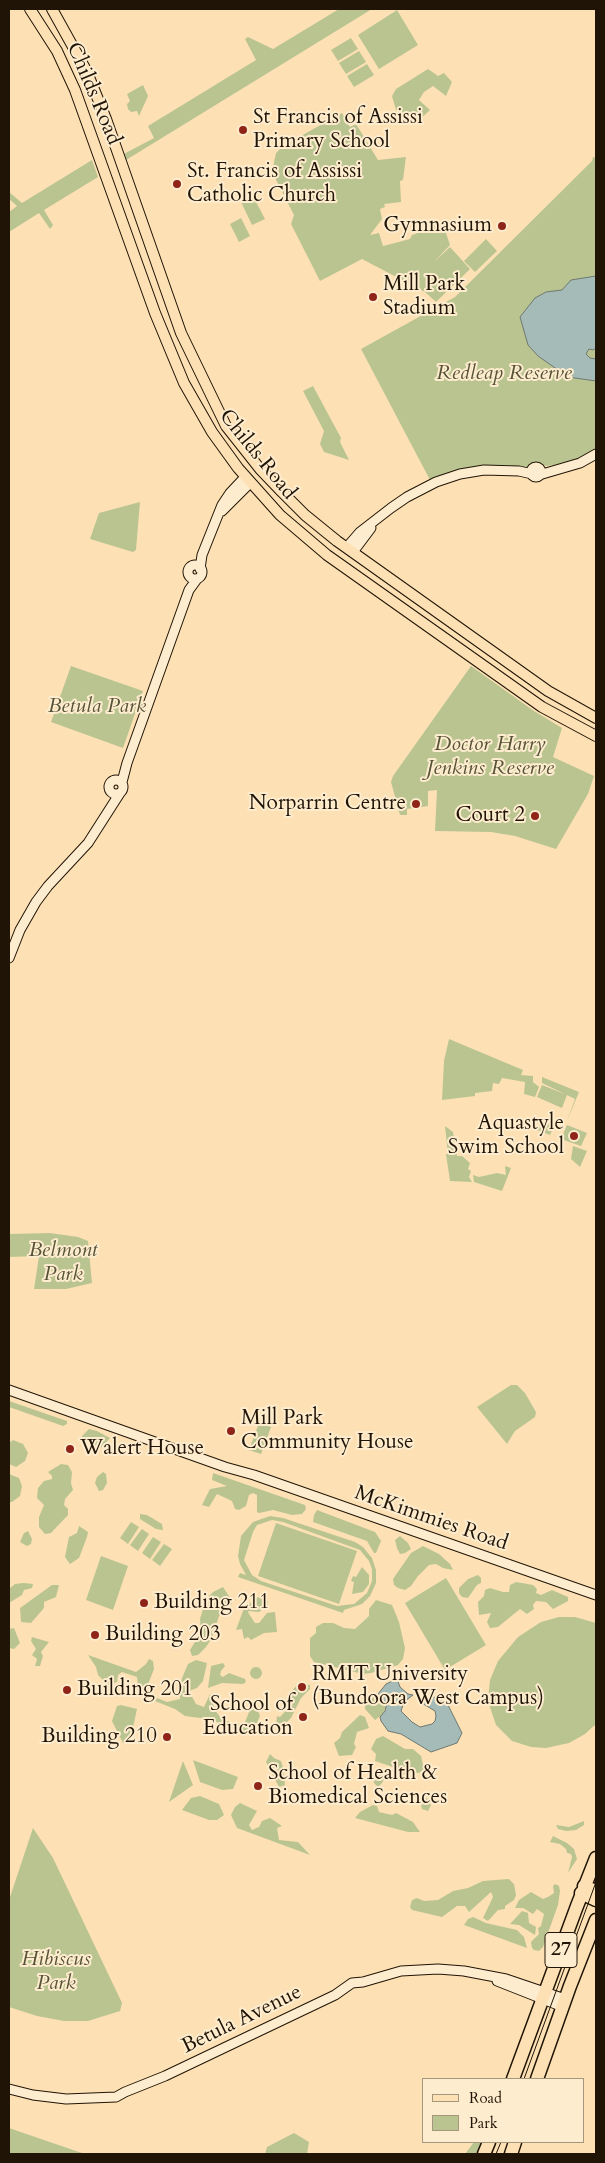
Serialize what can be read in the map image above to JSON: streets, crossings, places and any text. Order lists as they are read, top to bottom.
{
  "streets": {
    "highway": ["27"],
    "main road": ["Childs Road"],
    "street": ["McKimmies Road", "Betula Avenue"]
  },
  "crossings": [
    ["27", "Betula Avenue"]
  ],
  "parks": [
    "Redleap Reserve",
    "Betula Park",
    "Doctor Harry Jenkins Reserve",
    "Belmont Park",
    "Hibiscus Park"
  ],
  "places": [
    "St Francis of Assissi Primary School",
    "St. Francis of Assissi Catholic Church",
    "Gymnasium",
    "Mill Park Stadium",
    "Norparrin Centre",
    "Court 2",
    "Aquastyle Swim School",
    "Mill Park Community House",
    "Walert House",
    "Building 211",
    "Building 203",
    "RMIT University (Bundoora West Campus)",
    "Building 201",
    "School of Education",
    "Building 210",
    "School of Health & Biomedical Sciences"
  ],
  "legend": ["Road", "Park"]
}
